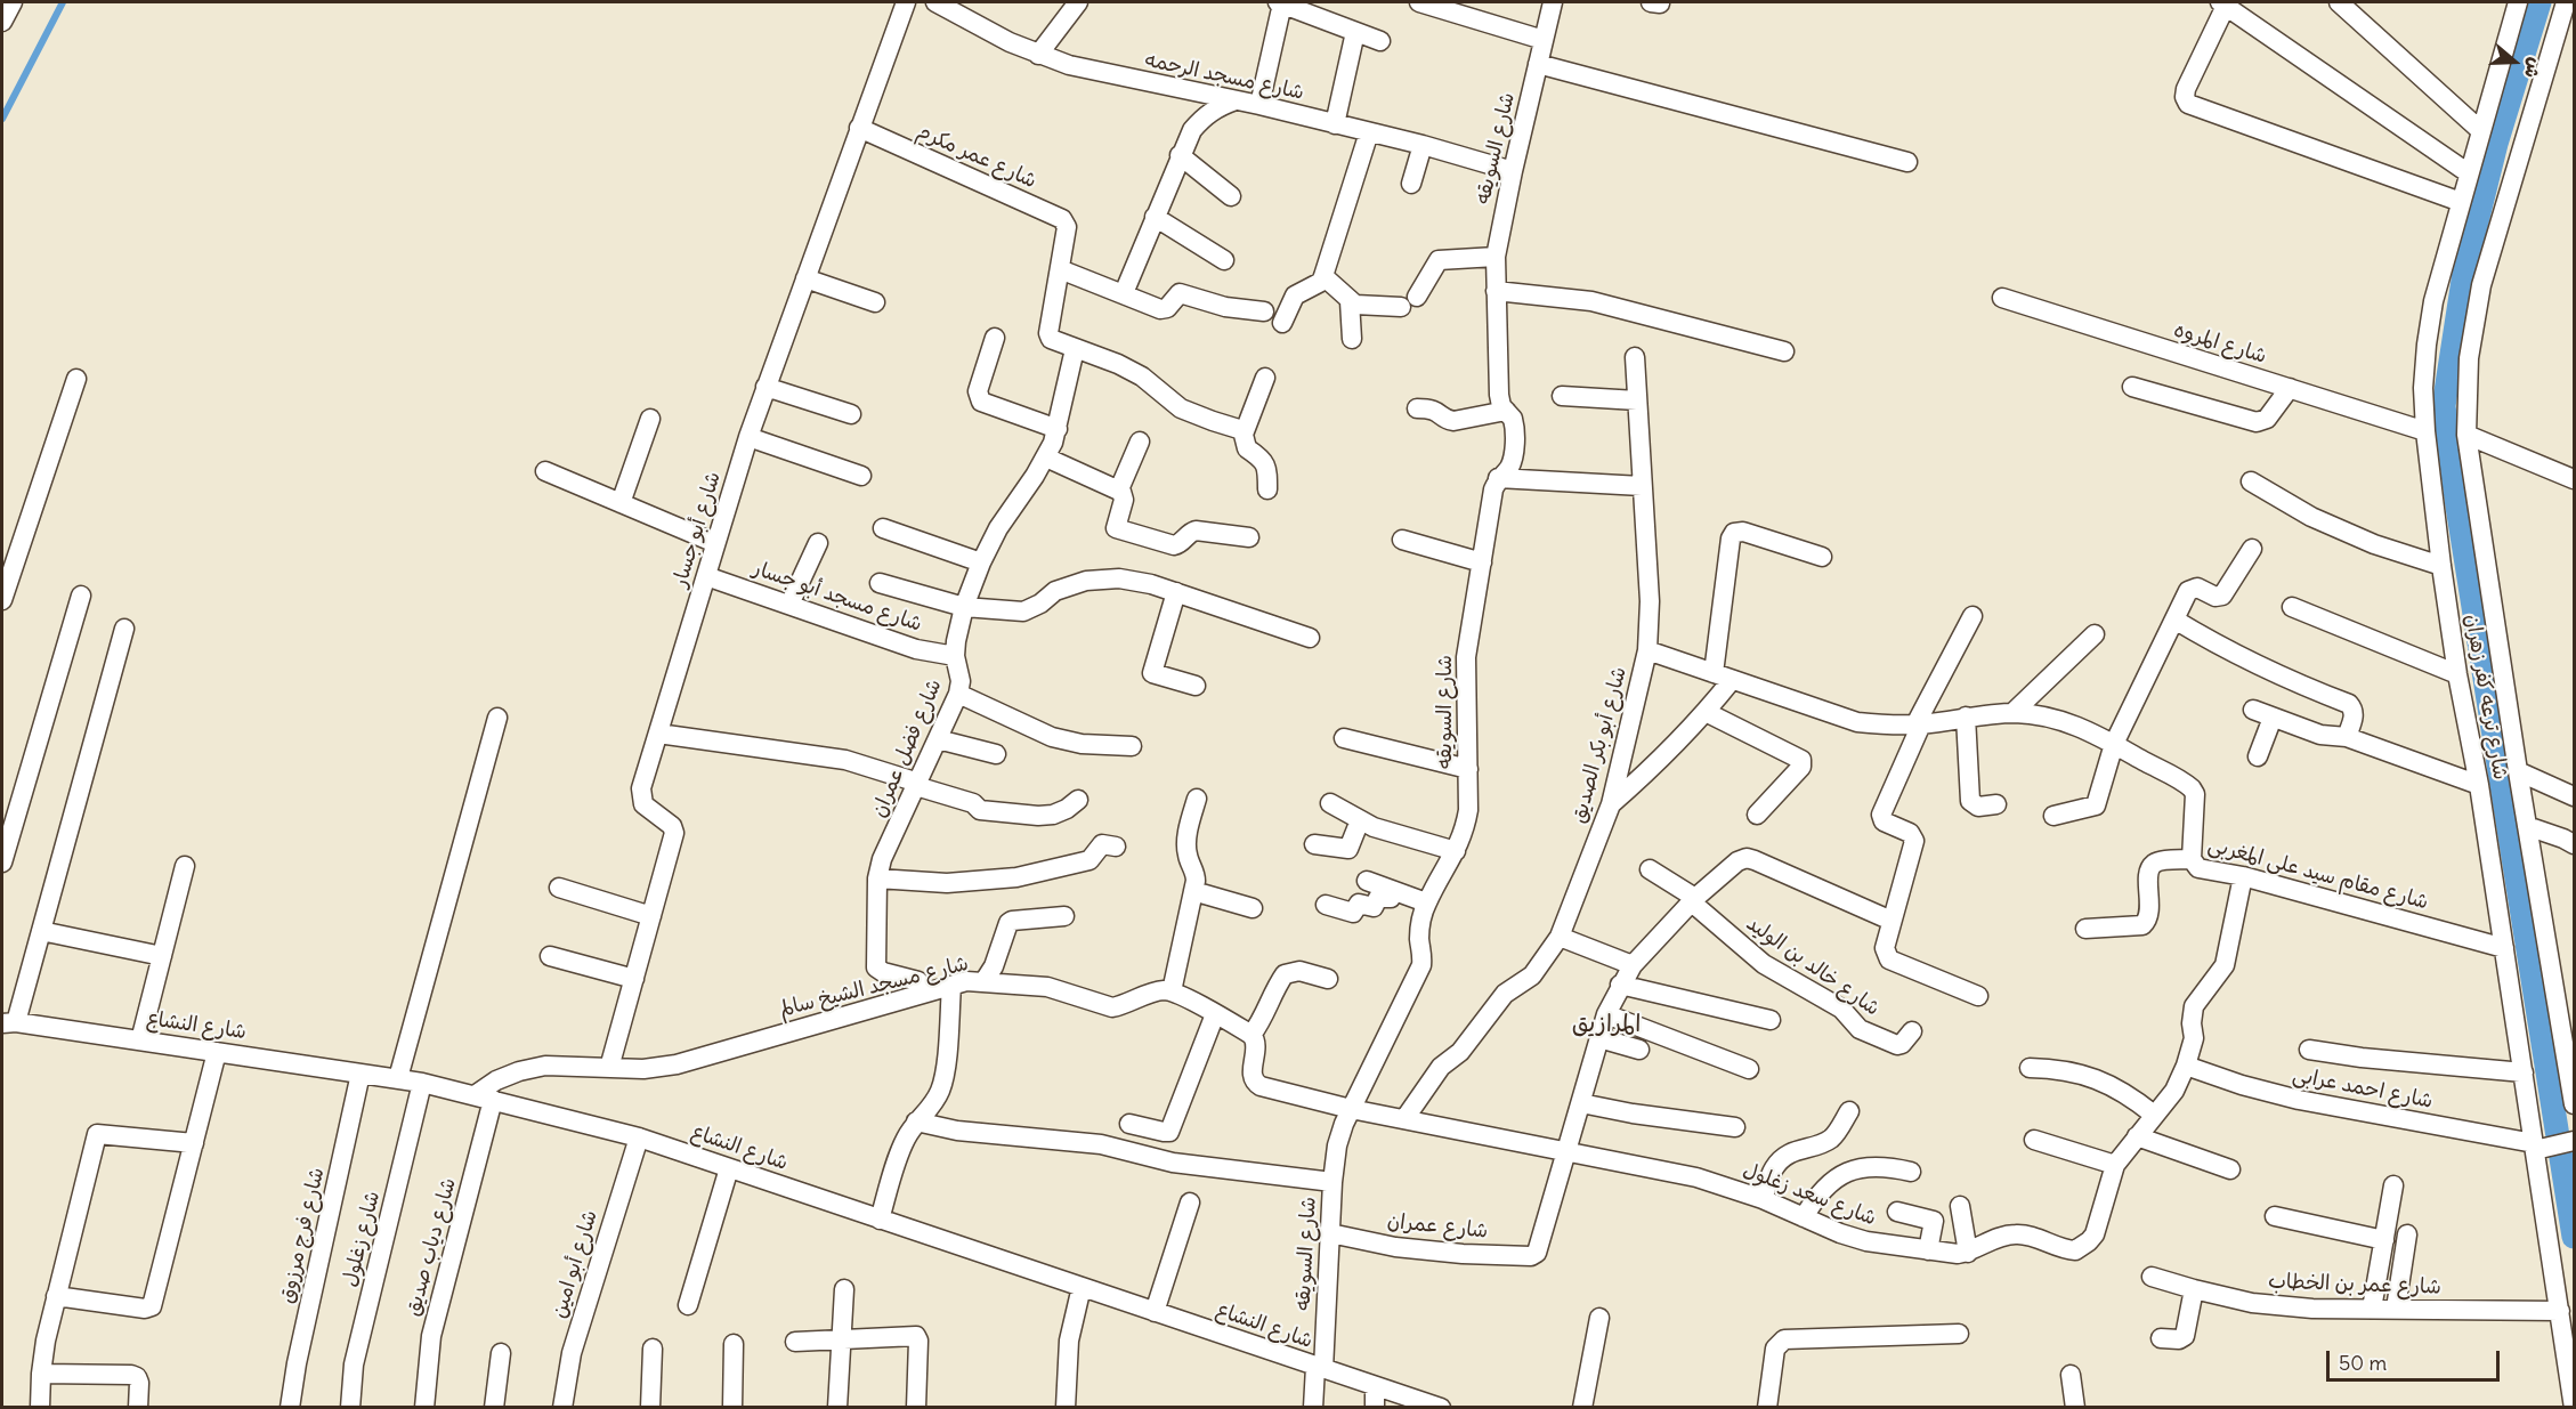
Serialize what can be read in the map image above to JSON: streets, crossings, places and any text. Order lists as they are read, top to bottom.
{
  "streets": {
    "street": [
      "شارع مسجد الرحمه",
      "شارع السويقه",
      "شارع عمر مكرم",
      "شارع المروه",
      "شارع أبو جسار",
      "شارع مسجد أبو جسار",
      "شارع ترعه كفر زهران",
      "شارع أبو بكر الصديق",
      "شارع فضل عمران",
      "شارع مقام سيد على المغربى",
      "شارع خالد بن الوليد",
      "شارع مسجد الشيخ سالم",
      "شارع النشاع",
      "شارع احمد عرابى",
      "شارع سعد زغلول",
      "شارع عمران",
      "شارع فرج مرزوق",
      "شارع زغلول",
      "شارع دياب صديق",
      "شارع أبو امين",
      "شارع عمر بن الخطاب"
    ]
  },
  "crossings": [
    ["شارع مسجد الرحمه", "شارع السويقه"],
    ["شارع السويقه", "شارع النشاع"],
    ["شارع السويقه", "شارع سعد زغلول"],
    ["شارع السويقه", "شارع عمران"],
    ["شارع عمر مكرم", "شارع أبو جسار"],
    ["شارع المروه", "شارع ترعه كفر زهران"],
    ["شارع أبو جسار", "شارع مسجد أبو جسار"],
    ["شارع أبو جسار", "شارع مسجد الشيخ سالم"],
    ["شارع مسجد أبو جسار", "شارع فضل عمران"],
    ["شارع ترعه كفر زهران", "شارع مقام سيد على المغربى"],
    ["شارع ترعه كفر زهران", "شارع احمد عرابى"],
    ["شارع ترعه كفر زهران", "شارع عمر بن الخطاب"],
    ["شارع أبو بكر الصديق", "شارع مقام سيد على المغربى"],
    ["شارع أبو بكر الصديق", "شارع سعد زغلول"],
    ["شارع فضل عمران", "شارع مسجد الشيخ سالم"],
    ["شارع مقام سيد على المغربى", "شارع سعد زغلول"],
    ["شارع مسجد الشيخ سالم", "شارع النشاع"],
    ["شارع مسجد الشيخ سالم", "شارع دياب صديق"],
    ["شارع النشاع", "شارع فرج مرزوق"],
    ["شارع النشاع", "شارع زغلول"],
    ["شارع النشاع", "شارع دياب صديق"],
    ["شارع النشاع", "شارع أبو امين"],
    ["شارع احمد عرابى", "شارع سعد زغلول"],
    ["شارع سعد زغلول", "شارع عمران"]
  ],
  "districts": ["المرازيق"],
  "scale_bar": "50 m",
  "north": "right"
}
